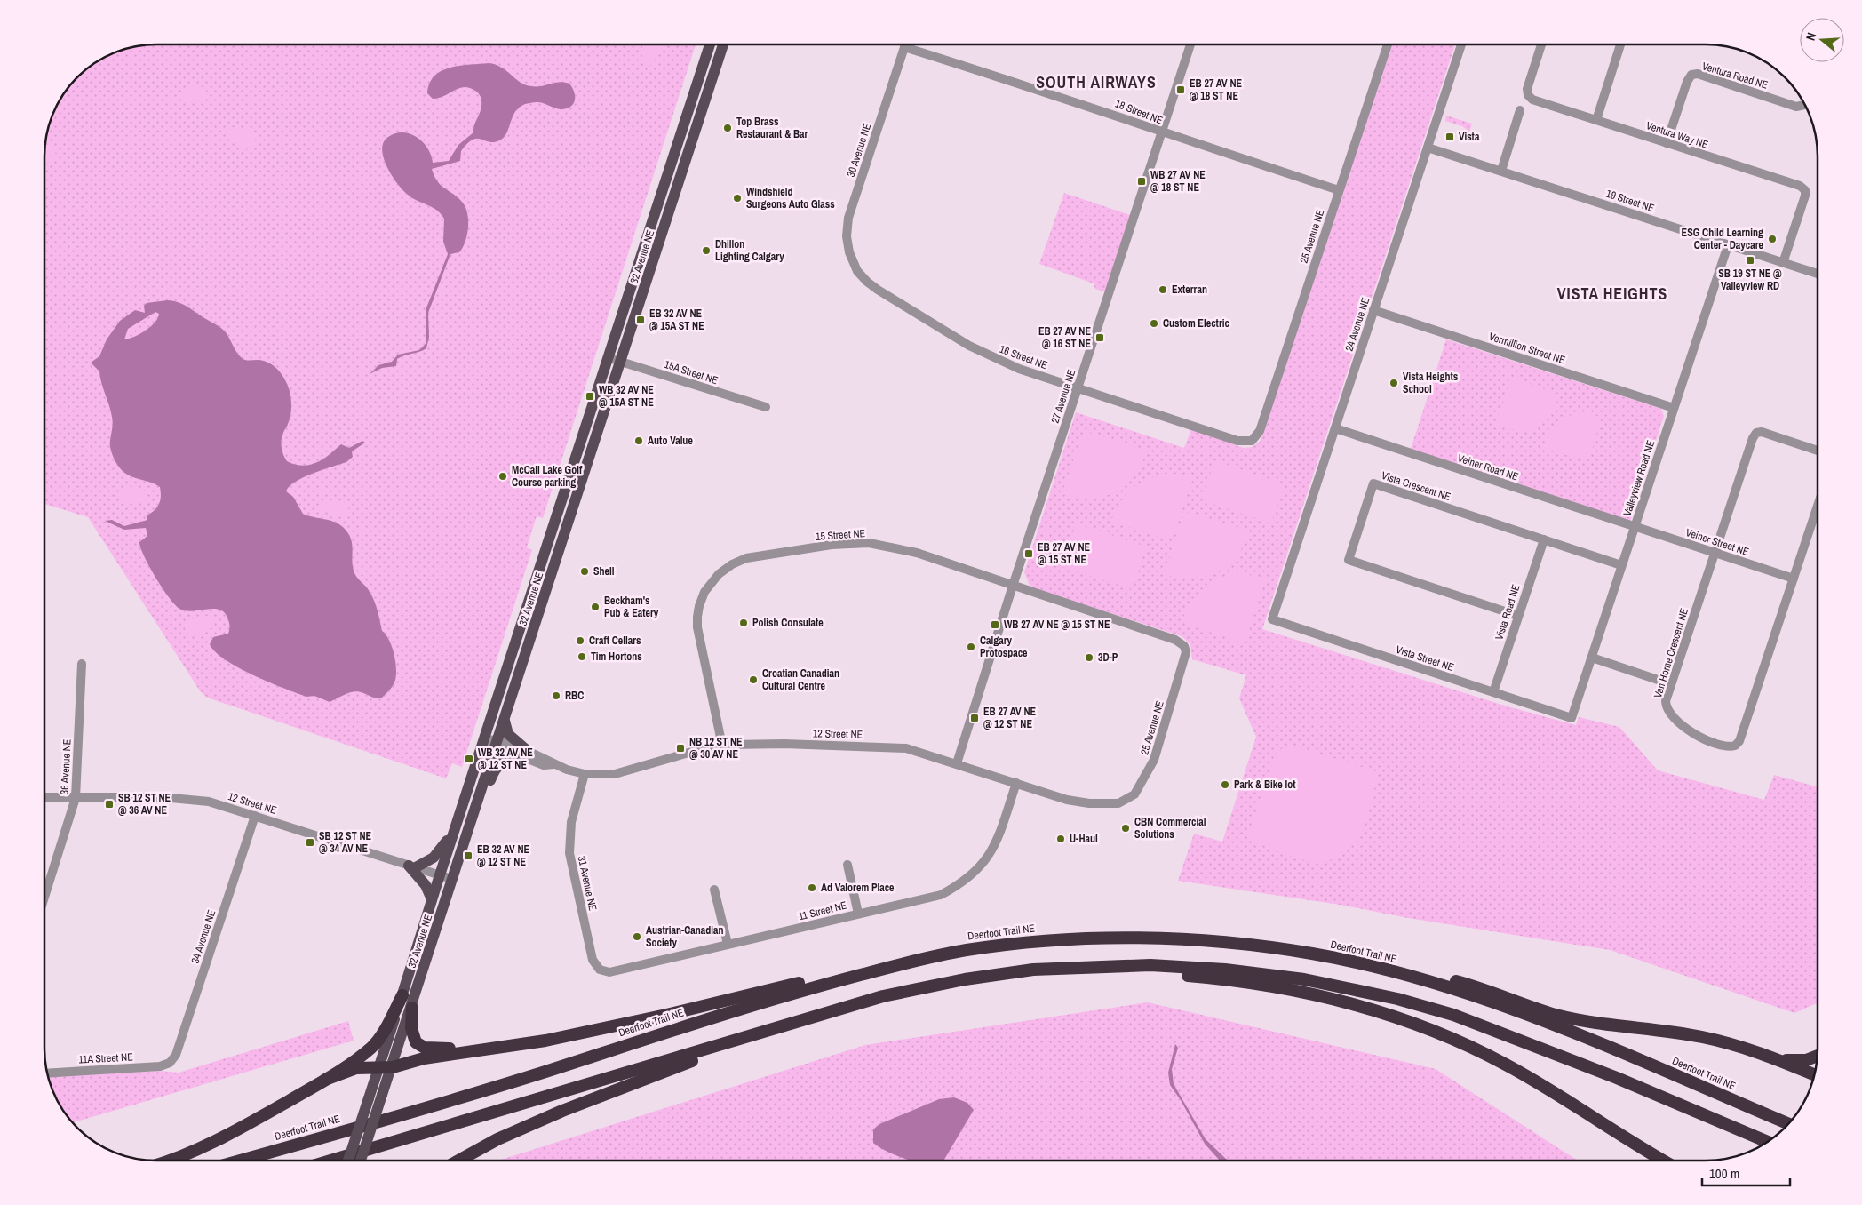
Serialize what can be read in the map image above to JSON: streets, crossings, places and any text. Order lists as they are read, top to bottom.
{
  "streets": {
    "highway": ["Deerfoot Trail NE"],
    "main road": ["32 Avenue NE"],
    "street": [
      "Ventura Road NE",
      "18 Street NE",
      "Ventura Way NE",
      "30 Avenue NE",
      "19 Street NE",
      "25 Avenue NE",
      "24 Avenue NE",
      "Vermillion Street NE",
      "16 Street NE",
      "15A Street NE",
      "27 Avenue NE",
      "Veiner Road NE",
      "Valleyview Road NE",
      "Vista Crescent NE",
      "15 Street NE",
      "Veiner Street NE",
      "Vista Road NE",
      "Van Horne Crescent NE",
      "Vista Street NE",
      "12 Street NE",
      "36 Avenue NE",
      "31 Avenue NE",
      "11 Street NE",
      "34 Avenue NE",
      "11A Street NE"
    ]
  },
  "crossings": [
    ["Ventura Road NE", "Ventura Way NE"],
    ["18 Street NE", "30 Avenue NE"],
    ["18 Street NE", "25 Avenue NE"],
    ["18 Street NE", "27 Avenue NE"],
    ["Ventura Way NE", "19 Street NE"],
    ["30 Avenue NE", "16 Street NE"],
    ["19 Street NE", "24 Avenue NE"],
    ["19 Street NE", "Valleyview Road NE"],
    ["25 Avenue NE", "16 Street NE"],
    ["25 Avenue NE", "15 Street NE"],
    ["25 Avenue NE", "12 Street NE"],
    ["32 Avenue NE", "15A Street NE"],
    ["32 Avenue NE", "12 Street NE"],
    ["24 Avenue NE", "Vermillion Street NE"],
    ["24 Avenue NE", "Veiner Road NE"],
    ["24 Avenue NE", "Vista Street NE"],
    ["Vermillion Street NE", "Valleyview Road NE"],
    ["16 Street NE", "27 Avenue NE"],
    ["27 Avenue NE", "15 Street NE"],
    ["27 Avenue NE", "12 Street NE"],
    ["Veiner Road NE", "Valleyview Road NE"],
    ["Veiner Road NE", "Veiner Street NE"],
    ["Valleyview Road NE", "Vista Crescent NE"],
    ["Valleyview Road NE", "Veiner Street NE"],
    ["Valleyview Road NE", "Vista Street NE"],
    ["Vista Crescent NE", "Vista Road NE"],
    ["15 Street NE", "12 Street NE"],
    ["Veiner Street NE", "Van Horne Crescent NE"],
    ["Vista Road NE", "Vista Street NE"],
    ["12 Street NE", "36 Avenue NE"],
    ["12 Street NE", "31 Avenue NE"],
    ["12 Street NE", "11 Street NE"],
    ["12 Street NE", "34 Avenue NE"],
    ["31 Avenue NE", "11 Street NE"],
    ["34 Avenue NE", "11A Street NE"]
  ],
  "districts": ["SOUTH AIRWAYS", "VISTA HEIGHTS"],
  "places": {
    "transit": [
      "EB 27 AV NE @ 18 ST NE",
      "Vista",
      "WB 27 AV NE @ 18 ST NE",
      "SB 19 ST NE @ Valleyview RD",
      "EB 32 AV NE @ 15A ST NE",
      "EB 27 AV NE @ 16 ST NE",
      "WB 32 AV NE @ 15A ST NE",
      "EB 27 AV NE @ 15 ST NE",
      "WB 27 AV NE @ 15 ST NE",
      "EB 27 AV NE @ 12 ST NE",
      "NB 12 ST NE @ 30 AV NE",
      "WB 32 AV NE @ 12 ST NE",
      "SB 12 ST NE @ 36 AV NE",
      "SB 12 ST NE @ 34 AV NE",
      "EB 32 AV NE @ 12 ST NE"
    ],
    "other": [
      "Top Brass Restaurant & Bar",
      "Windshield Surgeons Auto Glass",
      "ESG Child Learning Center - Daycare",
      "Dhillon Lighting Calgary",
      "Exterran",
      "Custom Electric",
      "Vista Heights School",
      "Auto Value",
      "McCall Lake Golf Course parking",
      "Shell",
      "Beckham's Pub & Eatery",
      "Polish Consulate",
      "Craft Cellars",
      "Calgary Protospace",
      "Tim Hortons",
      "3D-P",
      "Croatian Canadian Cultural Centre",
      "RBC",
      "Park & Bike lot",
      "CBN Commercial Solutions",
      "U-Haul",
      "Ad Valorem Place",
      "Austrian-Canadian Society"
    ]
  },
  "scale_bar": "100 m",
  "north": "left"
}
